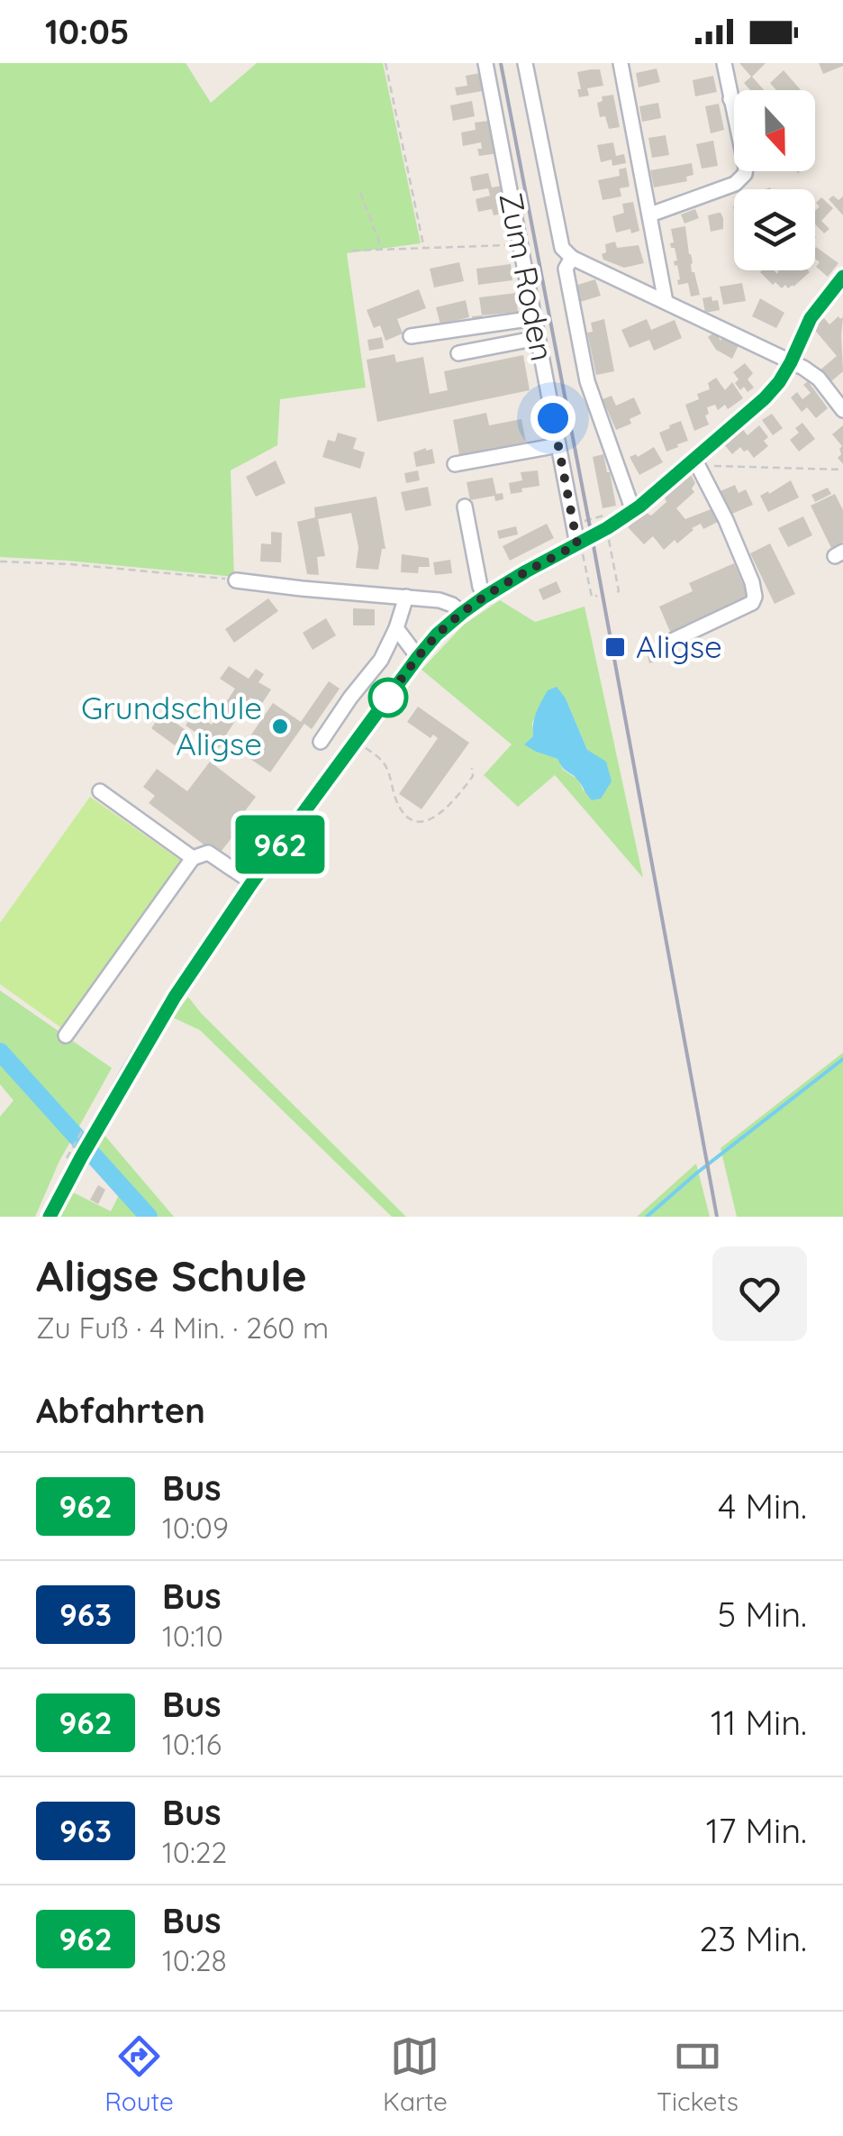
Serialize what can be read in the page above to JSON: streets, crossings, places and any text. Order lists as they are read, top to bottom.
{
  "streets": {
    "street": ["Zum Roden"]
  },
  "places": {
    "transit": ["Aligse"],
    "other": ["Grundschule Aligse"]
  },
  "lines": ["bus line 962"],
  "north": "bottom",
  "page": {
    "status": "10:05",
    "on_map": "962",
    "heading": [
      ["Aligse Schule", "Zu Fuß · 4 Min. · 260 m"],
      "Abfahrten"
    ],
    "list": [
      {
        "mark": "962",
        "name": "Bus",
        "note": "10:09",
        "value": "4 Min."
      },
      {
        "mark": "963",
        "name": "Bus",
        "note": "10:10",
        "value": "5 Min."
      },
      {
        "mark": "962",
        "name": "Bus",
        "note": "10:16",
        "value": "11 Min."
      },
      {
        "mark": "963",
        "name": "Bus",
        "note": "10:22",
        "value": "17 Min."
      },
      {
        "mark": "962",
        "name": "Bus",
        "note": "10:28",
        "value": "23 Min."
      }
    ],
    "tabs": ["Route", "Karte", "Tickets"]
  }
}
